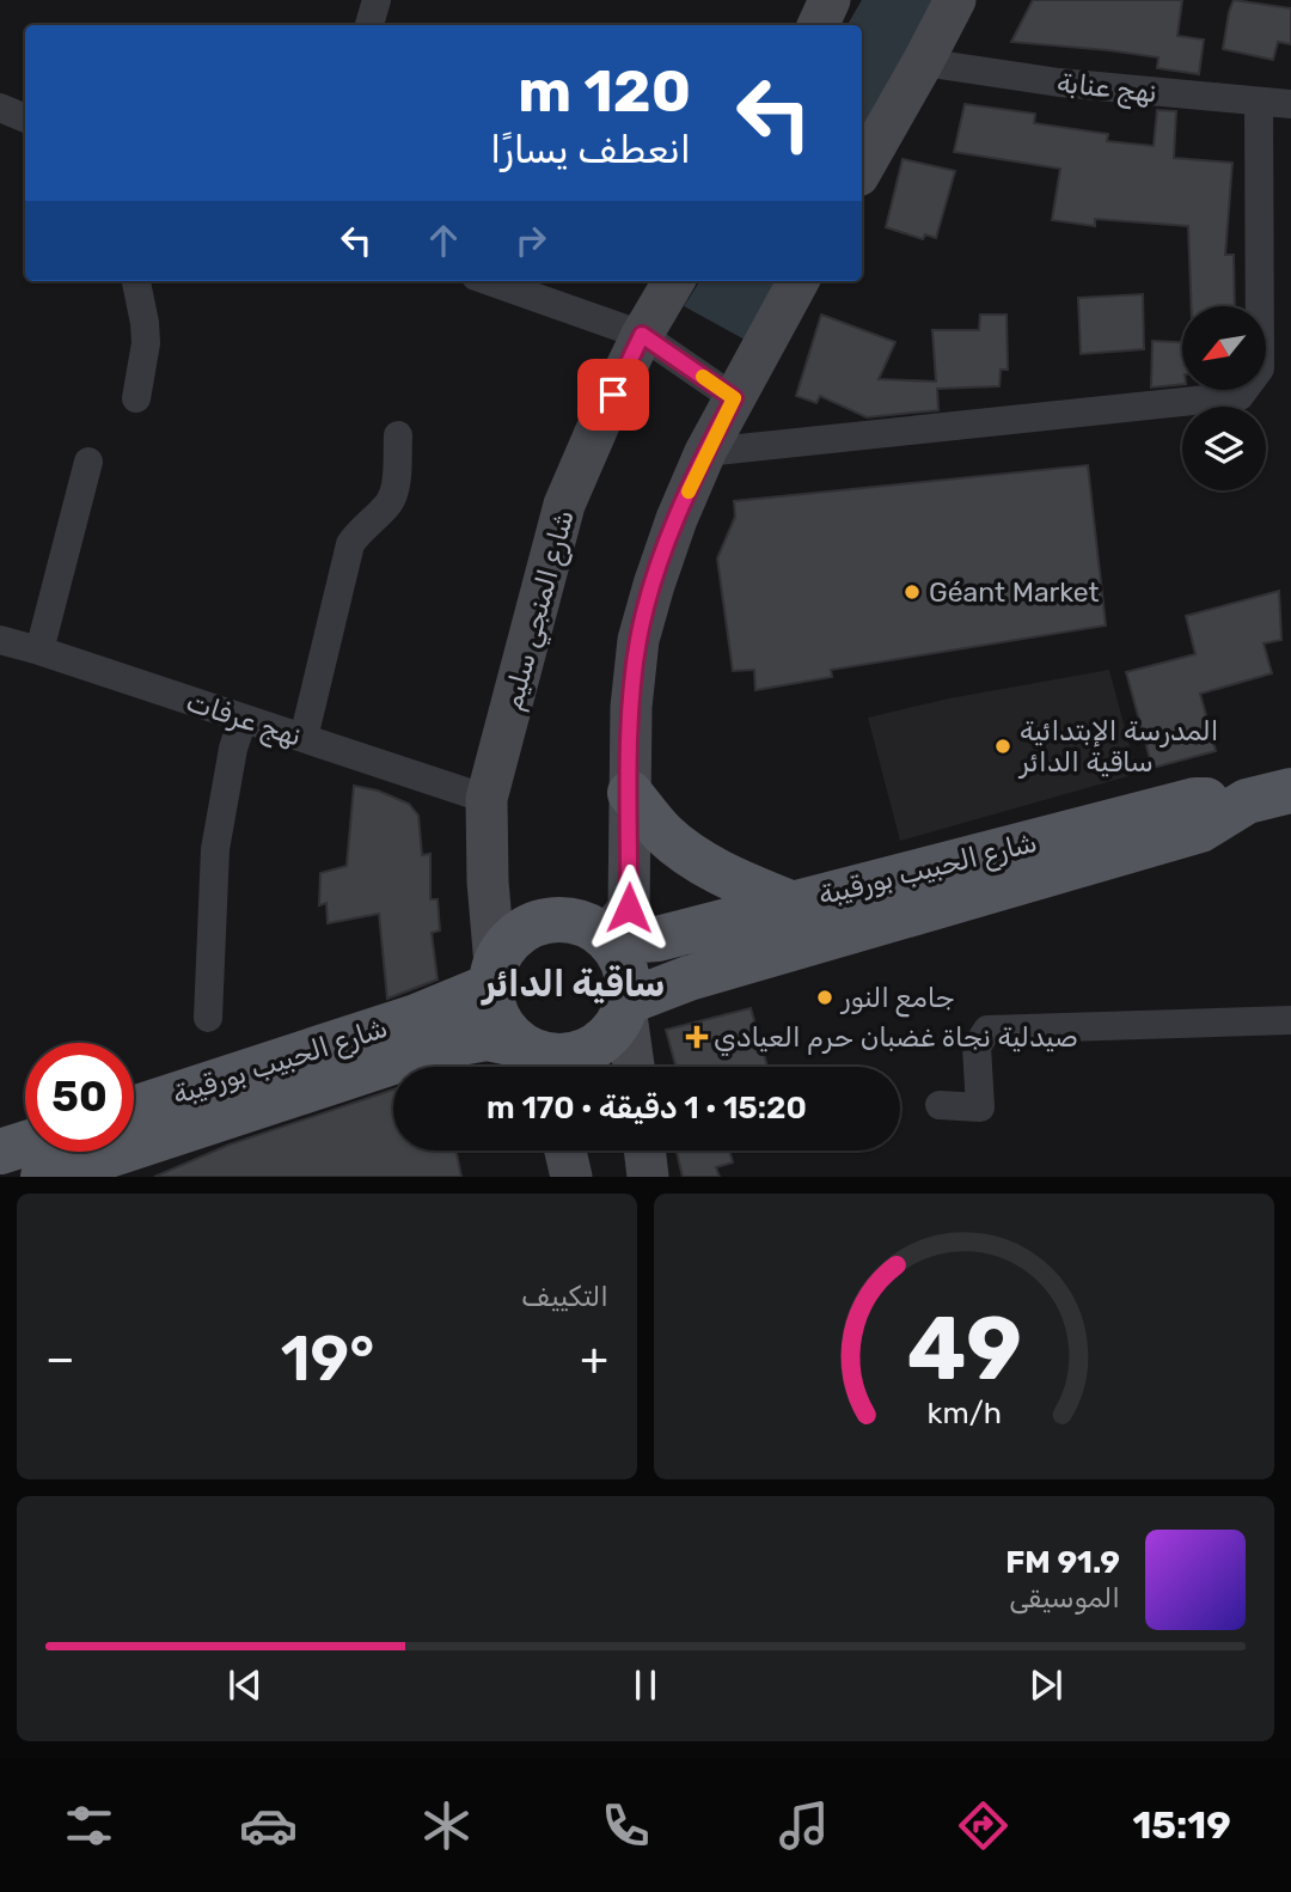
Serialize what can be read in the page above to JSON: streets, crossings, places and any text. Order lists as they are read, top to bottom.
{
  "streets": {
    "main road": ["شارع المنجي سليم", "شارع الحبيب بورقيبة"],
    "street": ["نهج عنابة", "نهج عرفات"]
  },
  "crossings": [
    ["شارع المنجي سليم", "نهج عرفات"],
    ["شارع المنجي سليم", "شارع الحبيب بورقيبة"]
  ],
  "districts": ["ساقية الدائر"],
  "places": {
    "other": ["Géant Market", "المدرسة الإبتدائية ساقية الدائر", "جامع النور"],
    "health": ["صيدلية نجاة غضبان حرم العيادي"]
  },
  "north": "bottom left",
  "page": {
    "turn": ["120 m", "انعطف يسارًا"],
    "limit": "50",
    "trip": "15:20 · 1 دقيقة · 170 m",
    "tile": "التكييف",
    "heat": ["−", "19°", "+"],
    "song": ["91.9 FM", "الموسيقى"],
    "tabs": "15:19",
    "gauge": ["49", "km/h"]
  }
}
